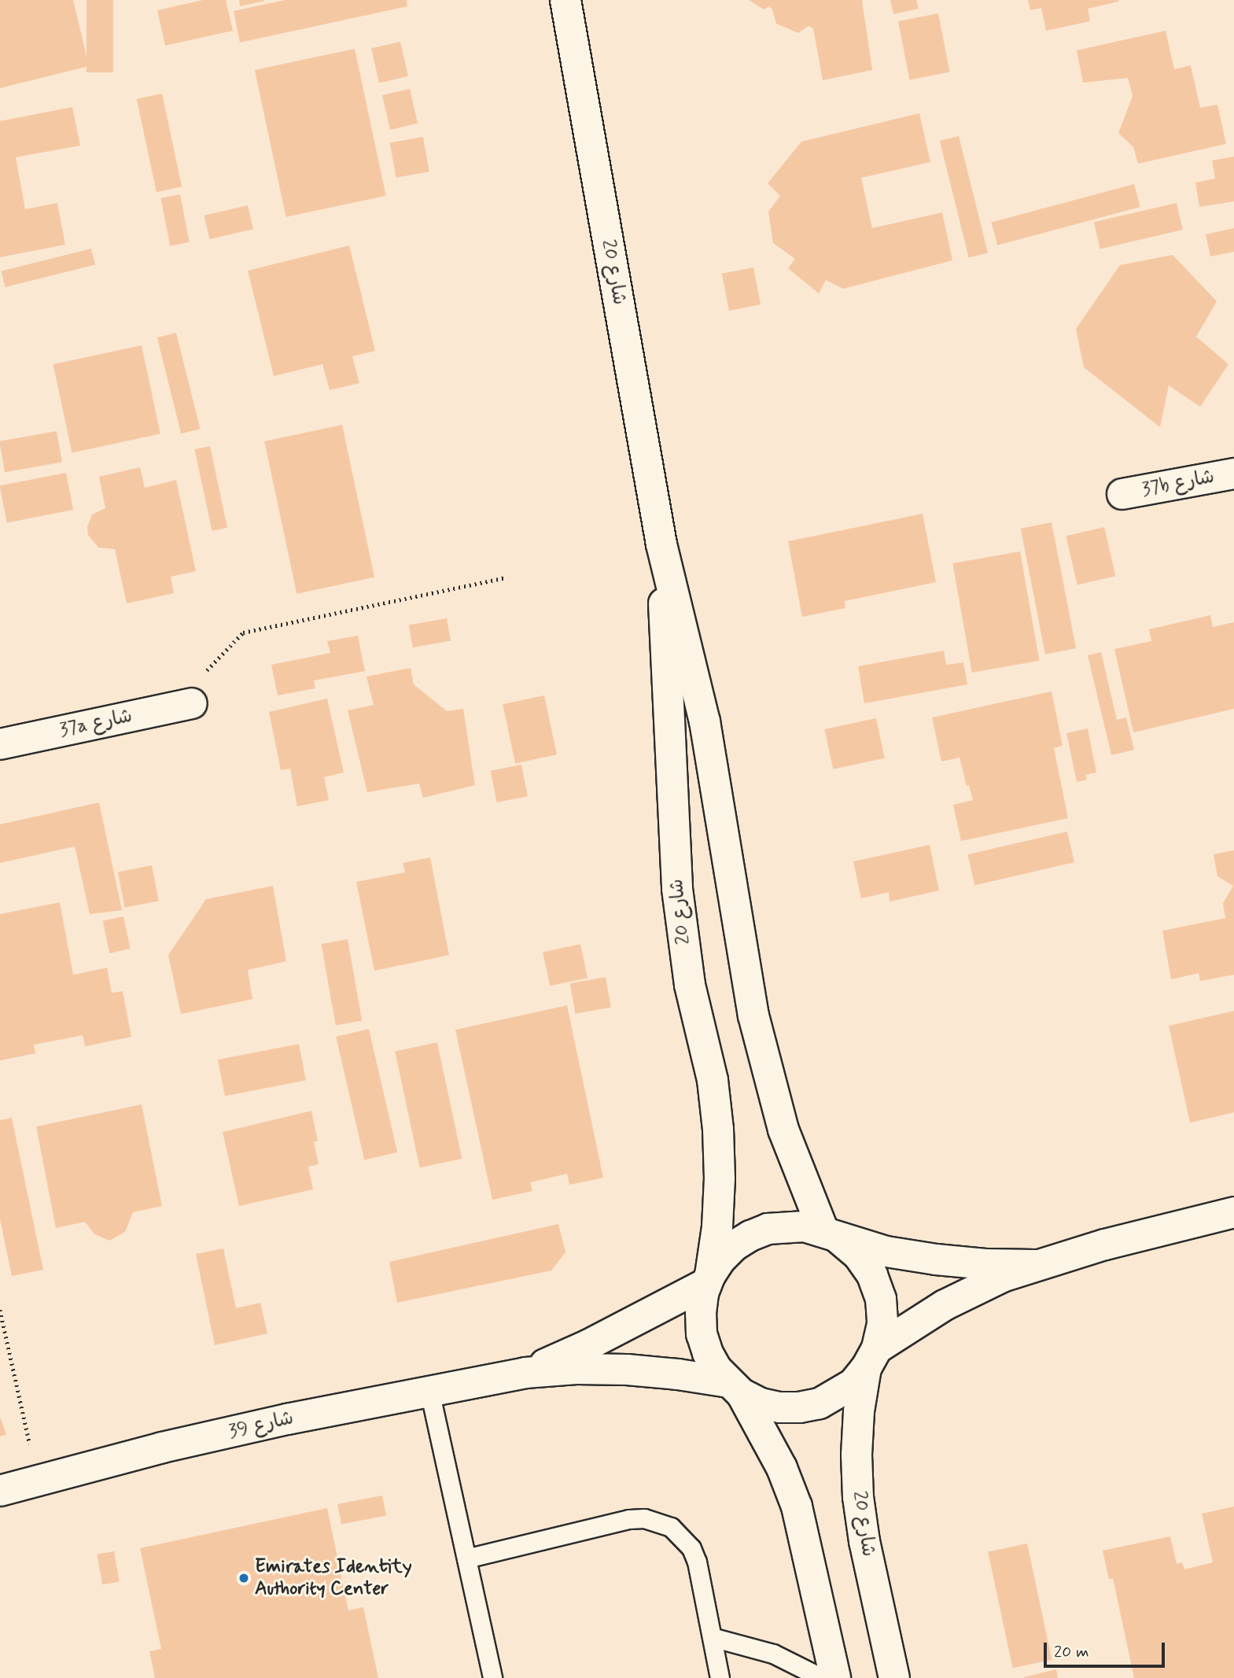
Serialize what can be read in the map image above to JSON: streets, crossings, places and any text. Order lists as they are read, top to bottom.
{
  "streets": {
    "street": [
      "شارع 20",
      "37b شارع",
      "37a شارع",
      "شارع 39"
    ]
  },
  "crossings": [
    ["شارع 20", "شارع 39"]
  ],
  "places": ["Emirates Identity Authority Center"],
  "scale_bar": "20 m"
}
